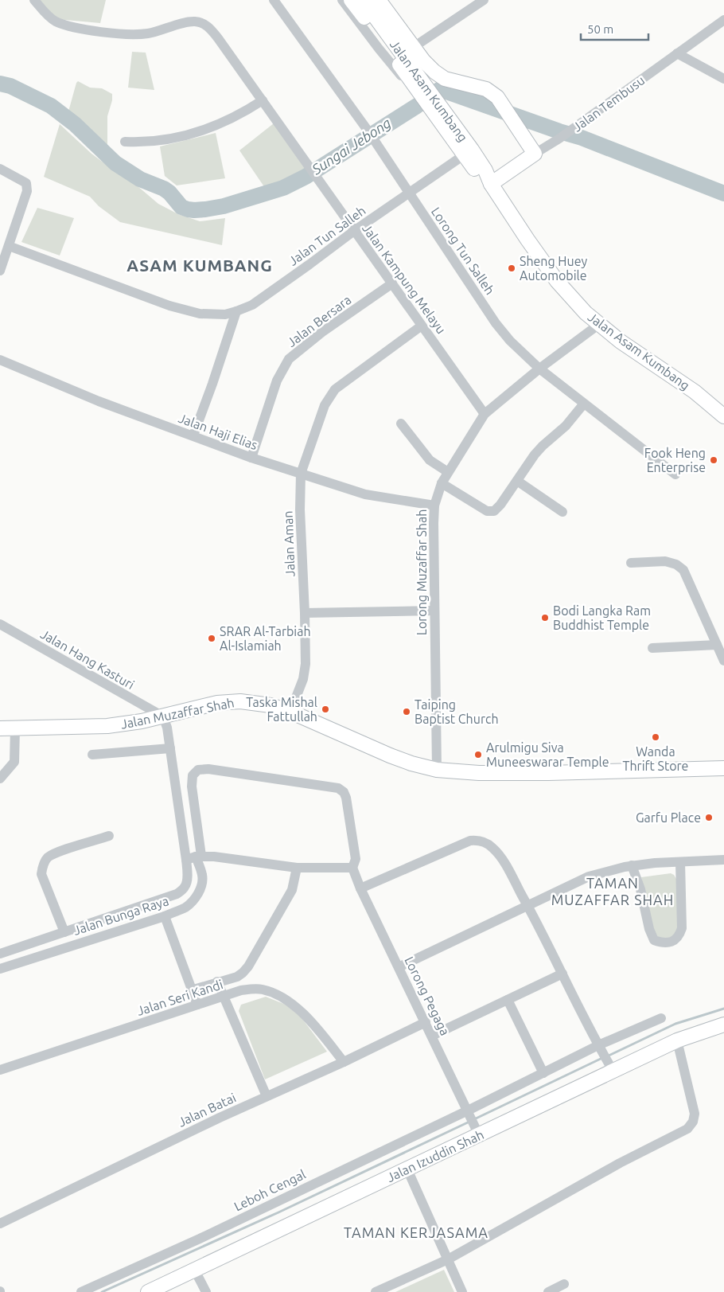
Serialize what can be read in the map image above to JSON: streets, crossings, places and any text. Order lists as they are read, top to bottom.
{
  "streets": {
    "main road": [
      "Jalan Asam Kumbang",
      "Jalan Tembusu",
      "Jalan Muzaffar Shah",
      "Jalan Izuddin Shah"
    ],
    "street": [
      "Jalan Tun Salleh",
      "Lorong Tun Salleh",
      "Jalan Kampung Melayu",
      "Jalan Bersara",
      "Jalan Haji Elias",
      "Jalan Aman",
      "Lorong Muzaffar Shah",
      "Jalan Hang Kasturi",
      "Jalan Bunga Raya",
      "Lorong Pegaga",
      "Jalan Seri Kandi",
      "Jalan Batai",
      "Leboh Cengal"
    ]
  },
  "crossings": [
    ["Jalan Asam Kumbang", "Jalan Tembusu"],
    ["Jalan Asam Kumbang", "Jalan Tun Salleh"],
    ["Jalan Asam Kumbang", "Lorong Muzaffar Shah"],
    ["Jalan Tun Salleh", "Lorong Tun Salleh"],
    ["Jalan Tun Salleh", "Jalan Kampung Melayu"],
    ["Lorong Tun Salleh", "Lorong Muzaffar Shah"],
    ["Jalan Kampung Melayu", "Jalan Bersara"],
    ["Jalan Kampung Melayu", "Jalan Aman"],
    ["Jalan Kampung Melayu", "Lorong Muzaffar Shah"],
    ["Jalan Bersara", "Jalan Haji Elias"],
    ["Jalan Haji Elias", "Jalan Aman"],
    ["Jalan Haji Elias", "Lorong Muzaffar Shah"],
    ["Jalan Aman", "Jalan Muzaffar Shah"],
    ["Lorong Muzaffar Shah", "Jalan Muzaffar Shah"],
    ["Jalan Hang Kasturi", "Jalan Muzaffar Shah"],
    ["Jalan Hang Kasturi", "Jalan Bunga Raya"],
    ["Jalan Muzaffar Shah", "Jalan Bunga Raya"],
    ["Lorong Pegaga", "Jalan Batai"],
    ["Lorong Pegaga", "Jalan Izuddin Shah"],
    ["Lorong Pegaga", "Leboh Cengal"],
    ["Jalan Seri Kandi", "Jalan Batai"],
    ["Jalan Izuddin Shah", "Leboh Cengal"]
  ],
  "districts": ["ASAM KUMBANG", "TAMAN MUZAFFAR SHAH", "TAMAN KERJASAMA"],
  "water": ["Sungai Jebong"],
  "places": [
    "Sheng Huey Automobile",
    "Fook Heng Enterprise",
    "Bodi Langka Ram Buddhist Temple",
    "SRAR Al-Tarbiah Al-Islamiah",
    "Taska Mishal Fattullah",
    "Taiping Baptist Church",
    "Wanda Thrift Store",
    "Arulmigu Siva Muneeswarar Temple",
    "Garfu Place"
  ],
  "scale_bar": "50 m"
}
